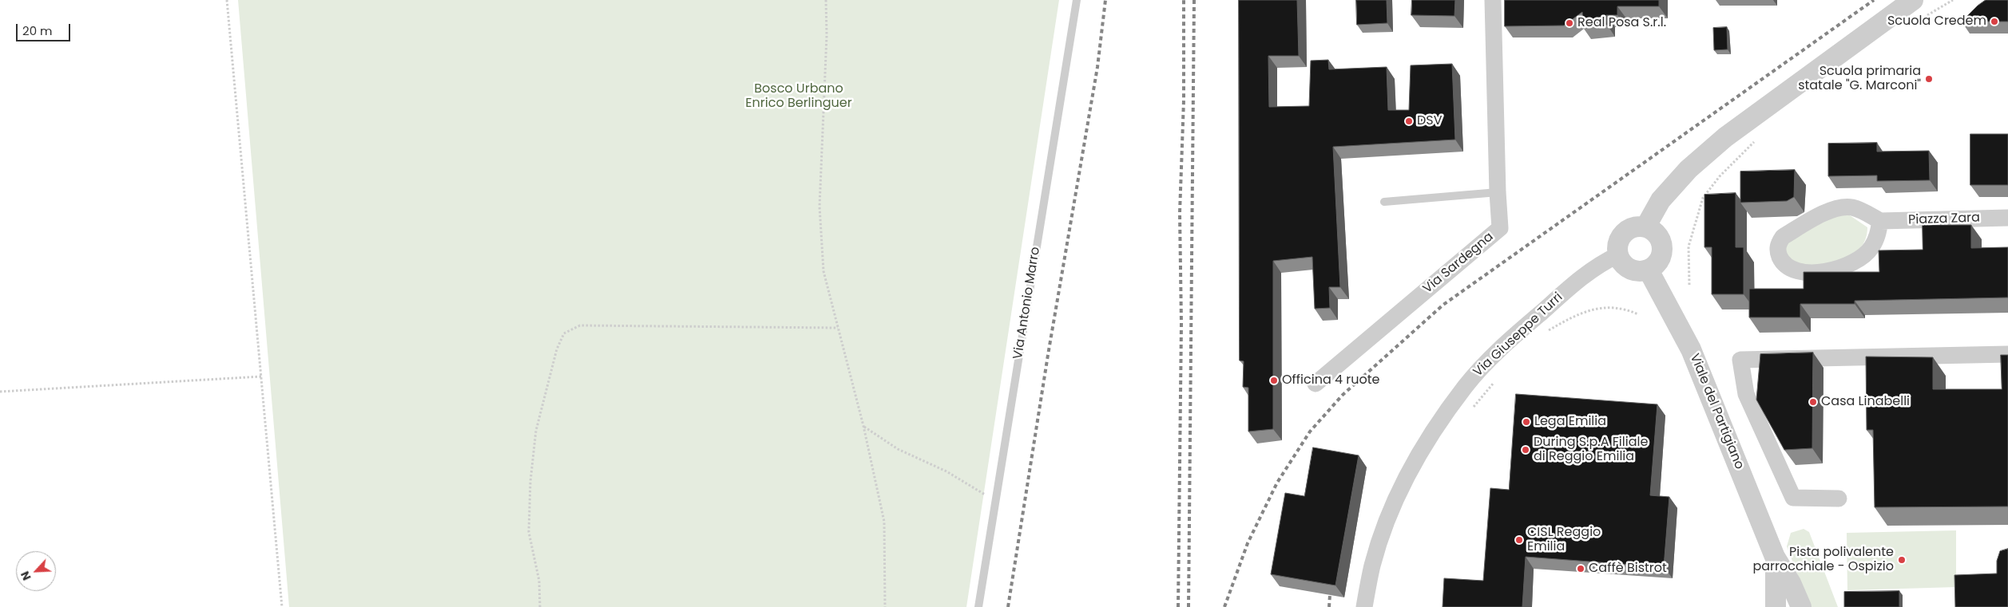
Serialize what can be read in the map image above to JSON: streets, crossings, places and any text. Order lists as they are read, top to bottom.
{
  "streets": {
    "street": [
      "Piazza Zara",
      "Via Sardegna",
      "Via Giuseppe Turri",
      "Viale del Partigiano"
    ],
    "lane": ["Via Antonio Marro"]
  },
  "crossings": [
    ["Via Giuseppe Turri", "Viale del Partigiano"]
  ],
  "parks": ["Bosco Urbano Enrico Berlinguer"],
  "places": [
    "Scuola Credem",
    "Real Posa S.r.l.",
    "Scuola primaria statale \"G. Marconi\"",
    "DSV",
    "Officina 4 ruote",
    "Casa Linabelli",
    "Lega Emilia",
    "During S.p.A Filiale di Reggio Emilia",
    "CISL Reggio Emilia",
    "Pista polivalente parrocchiale - Ospizio",
    "Caffè Bistrot"
  ],
  "scale_bar": "20 m",
  "north": "bottom left"
}
